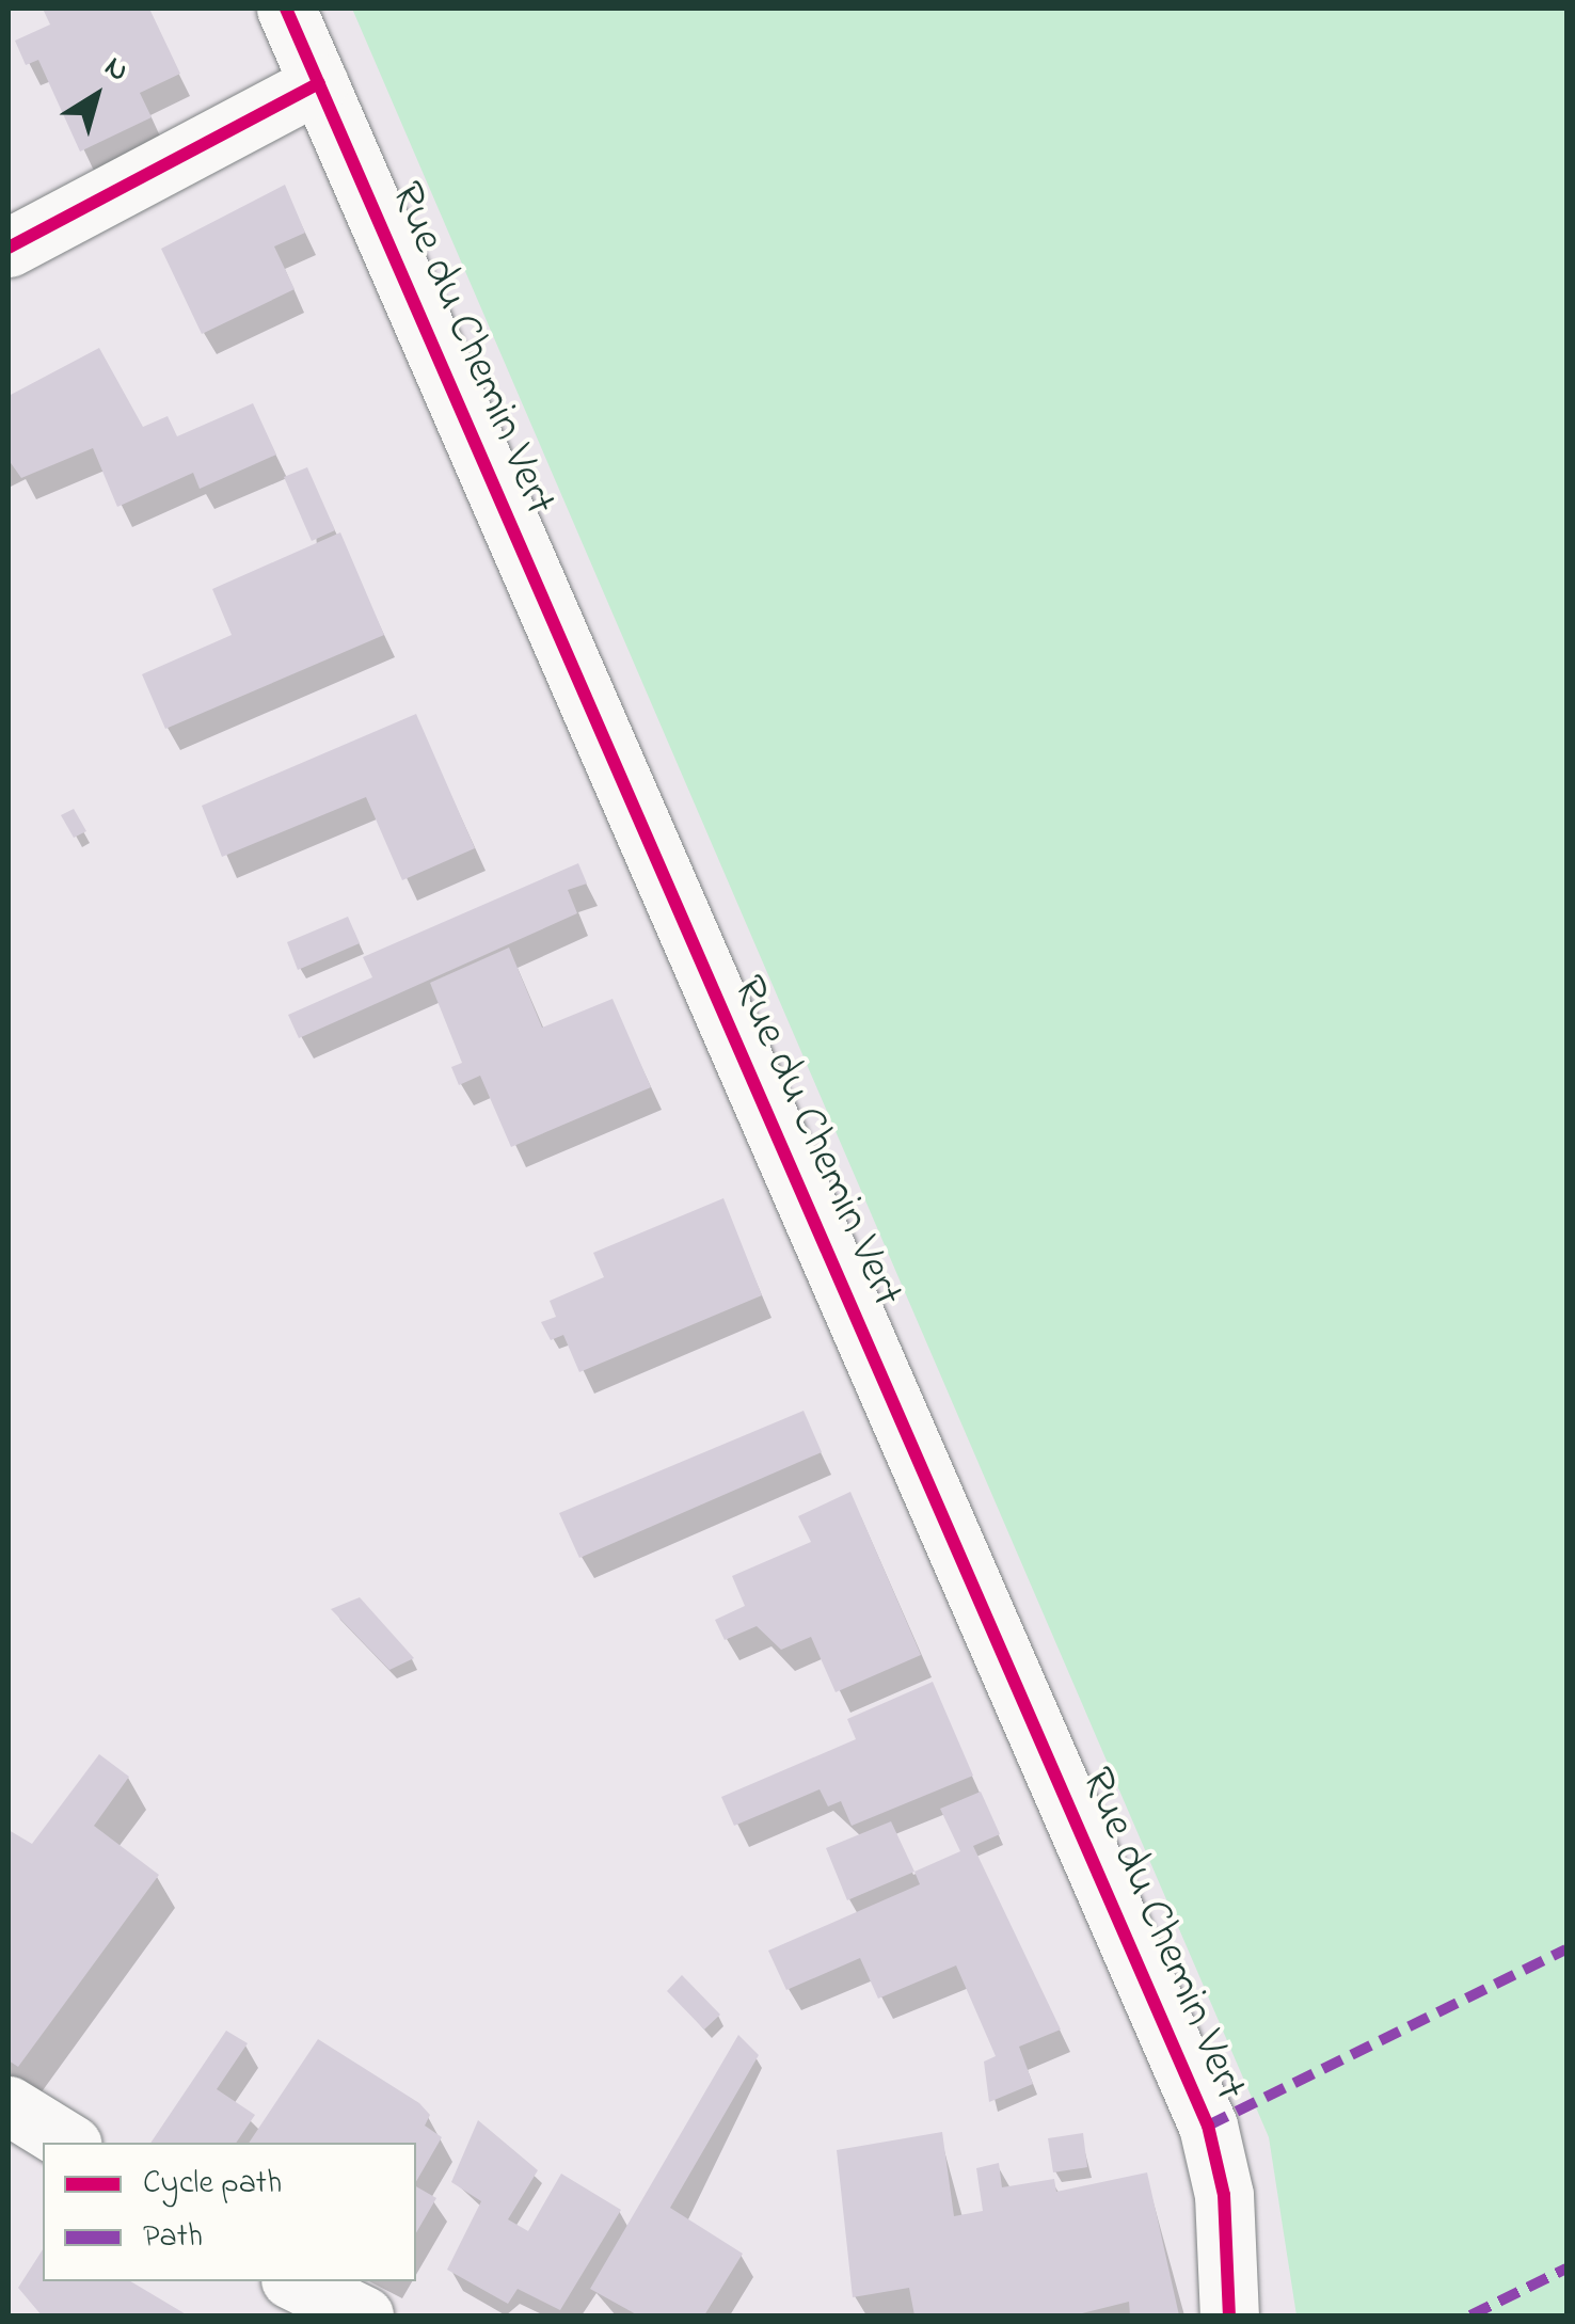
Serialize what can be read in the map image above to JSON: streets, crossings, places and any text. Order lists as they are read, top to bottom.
{
  "streets": {
    "street": ["Rue du Chemin Vert"]
  },
  "legend": ["Cycle path", "Path"],
  "north": "top right"
}
